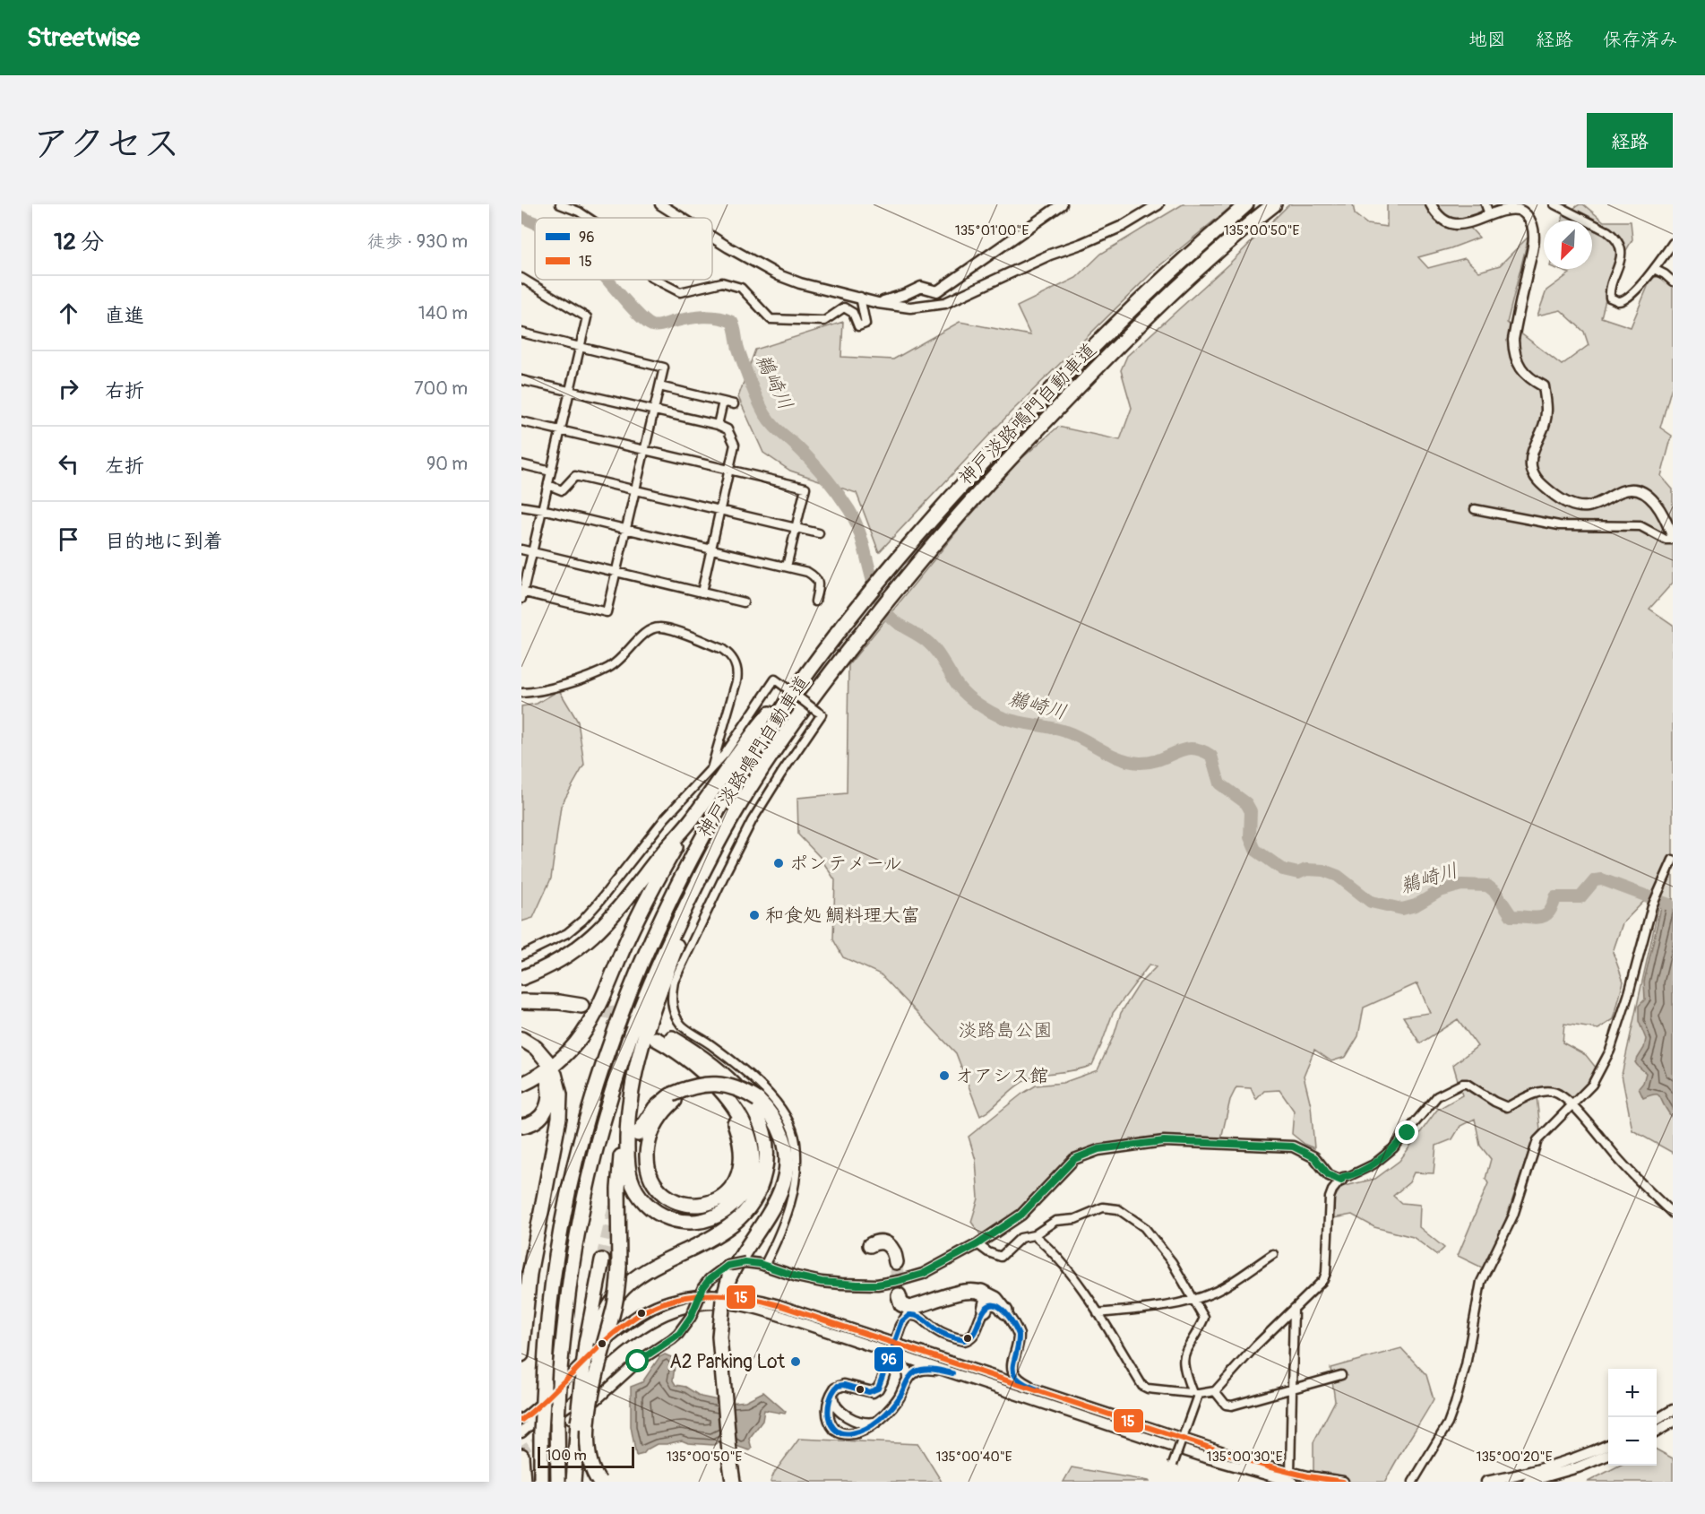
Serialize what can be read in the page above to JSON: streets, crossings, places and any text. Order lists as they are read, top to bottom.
{
  "streets": {
    "highway": ["神戸淡路鳴門自動車道"]
  },
  "water": ["鵜崎川"],
  "parks": ["淡路島公園"],
  "places": [
    "ポンテメール",
    "和食処 鯛料理大富",
    "オアシス館",
    "A2 Parking Lot"
  ],
  "lines": ["transit line 15", "transit line 96"],
  "legend": ["96", "15"],
  "scale_bar": "100 m",
  "north": "bottom left",
  "page": {
    "header": "Streetwise",
    "nav": ["地図", "経路", "保存済み"],
    "title": "アクセス",
    "buttons": "経路",
    "heading": ["12 分", "徒歩 · 930 m"],
    "list": [
      ["直進", "140 m"],
      ["右折", "700 m"],
      ["左折", "90 m"],
      "目的地に到着"
    ],
    "map_buttons": ["+", "−"],
    "scale": "100 m"
  },
  "coordinates": [
    "135°01'00\"E",
    "135°00'50\"E",
    "135°00'40\"E",
    "135°00'30\"E",
    "135°00'20\"E"
  ]
}
